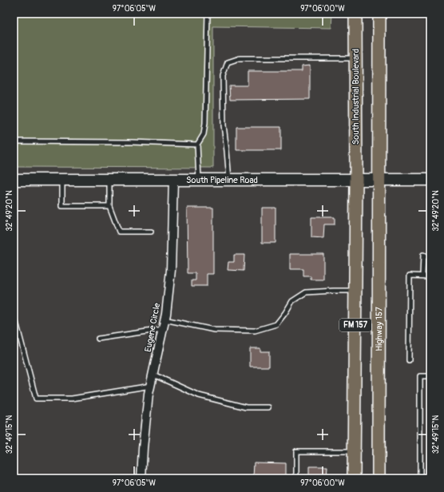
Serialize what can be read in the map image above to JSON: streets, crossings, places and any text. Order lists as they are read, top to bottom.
{
  "streets": {
    "main road": ["South Industrial Boulevard", "FM 157", "Highway 157"],
    "street": ["South Pipeline Road", "Eugene Circle"]
  },
  "crossings": [
    ["South Industrial Boulevard", "South Pipeline Road"],
    ["South Industrial Boulevard", "FM 157"],
    ["South Pipeline Road", "FM 157"],
    ["South Pipeline Road", "Eugene Circle"],
    ["South Pipeline Road", "Highway 157"],
    ["FM 157", "Highway 157"]
  ],
  "coordinates": [
    "97°06'05\"W",
    "97°06'00\"W",
    "32°49'20\"N",
    "32°49'15\"N"
  ]
}
